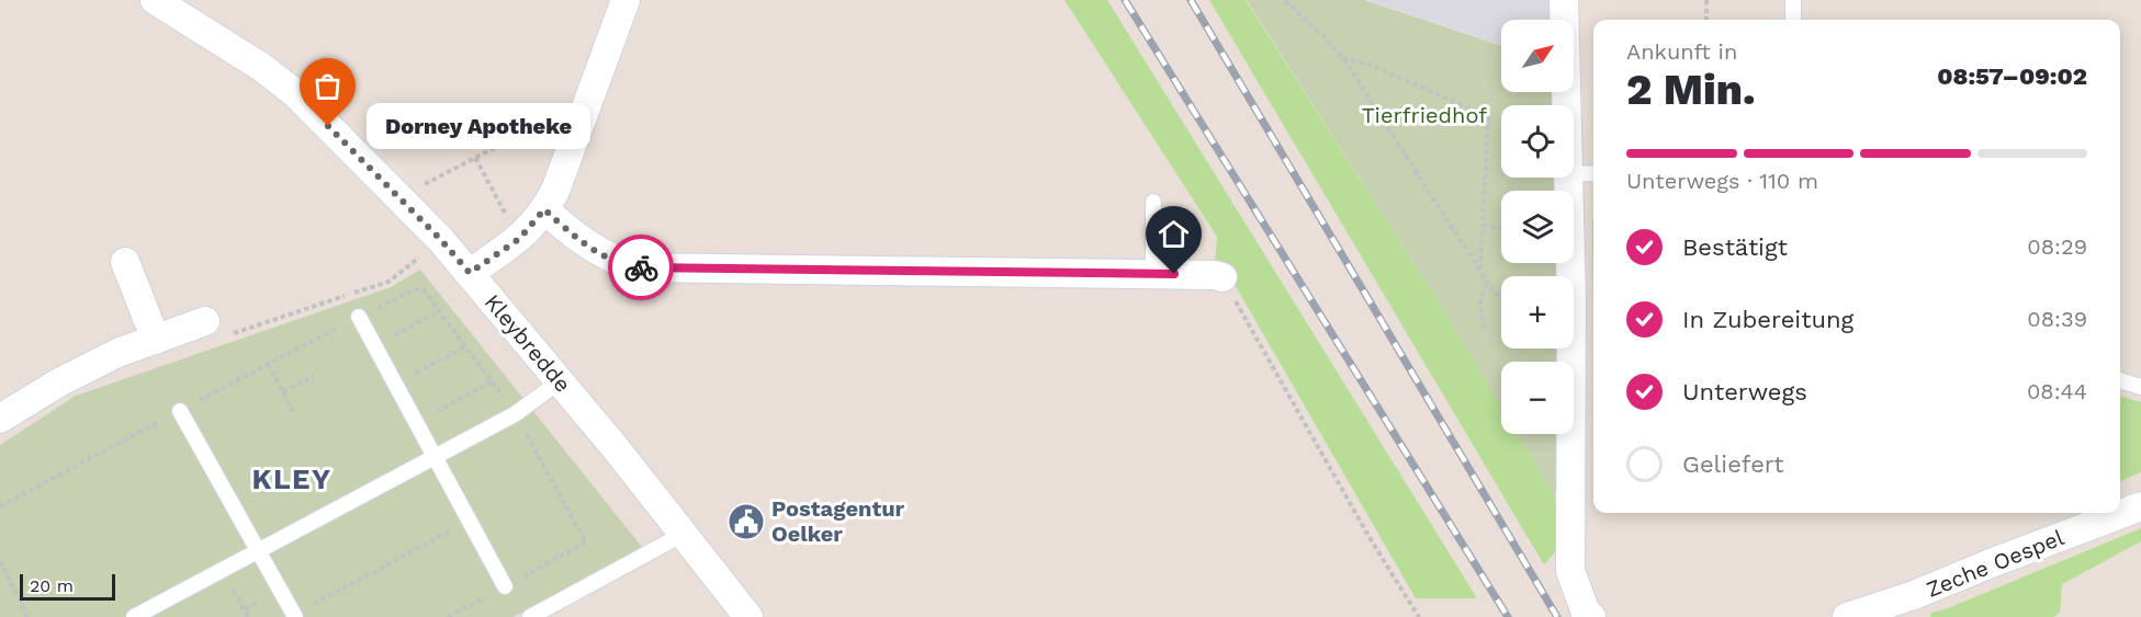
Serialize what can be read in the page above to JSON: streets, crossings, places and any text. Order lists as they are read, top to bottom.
{
  "streets": {
    "street": ["Kleybredde", "Zeche Oespel"]
  },
  "districts": ["KLEY"],
  "parks": ["Tierfriedhof"],
  "places": {
    "other": ["Dorney Apotheke"],
    "public building": ["Postagentur Oelker"]
  },
  "scale_bar": "20 m",
  "north": "top right",
  "page": {
    "map_buttons": ["+", "−"],
    "heading": ["2 Min.", "Ankunft in", "08:57–09:02"],
    "bubble": "Dorney Apotheke",
    "bar": "Unterwegs · 110 m",
    "list": [
      ["Bestätigt", "08:29"],
      ["In Zubereitung", "08:39"],
      ["Unterwegs", "08:44"],
      "Geliefert"
    ],
    "scale": "20 m"
  }
}
